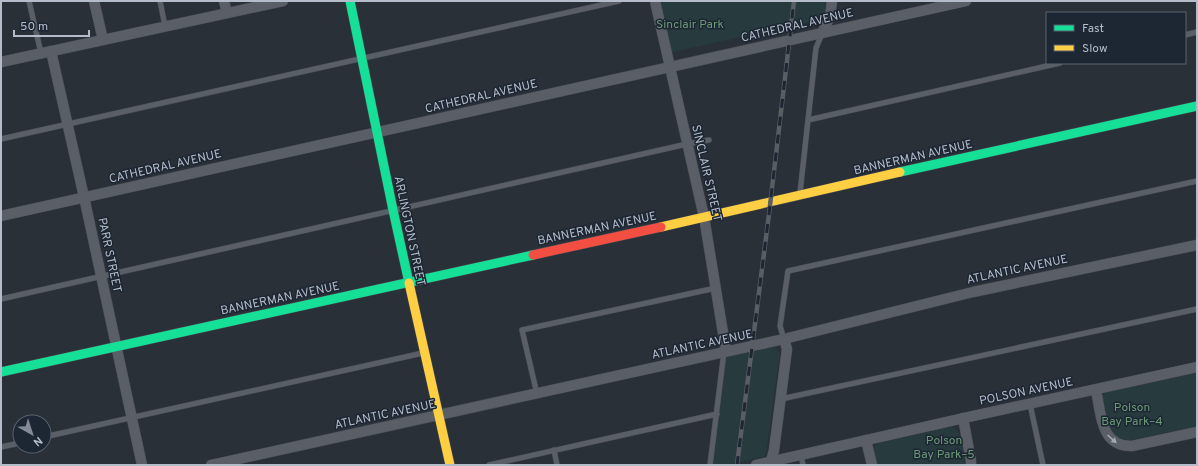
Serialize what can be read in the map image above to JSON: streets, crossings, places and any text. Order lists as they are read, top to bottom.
{
  "streets": {
    "street": [
      "CATHEDRAL AVENUE",
      "BANNERMAN AVENUE",
      "SINCLAIR STREET",
      "ARLINGTON STREET",
      "PARR STREET",
      "ATLANTIC AVENUE",
      "POLSON AVENUE"
    ]
  },
  "crossings": [
    ["CATHEDRAL AVENUE", "SINCLAIR STREET"],
    ["CATHEDRAL AVENUE", "ARLINGTON STREET"],
    ["CATHEDRAL AVENUE", "PARR STREET"],
    ["BANNERMAN AVENUE", "SINCLAIR STREET"],
    ["BANNERMAN AVENUE", "ARLINGTON STREET"],
    ["BANNERMAN AVENUE", "PARR STREET"],
    ["SINCLAIR STREET", "ATLANTIC AVENUE"],
    ["ARLINGTON STREET", "ATLANTIC AVENUE"]
  ],
  "parks": ["Sinclair Park", "Polson Bay Park–4", "Polson Bay Park–5"],
  "legend": ["Fast", "Slow"],
  "scale_bar": "50 m",
  "north": "bottom right"
}
